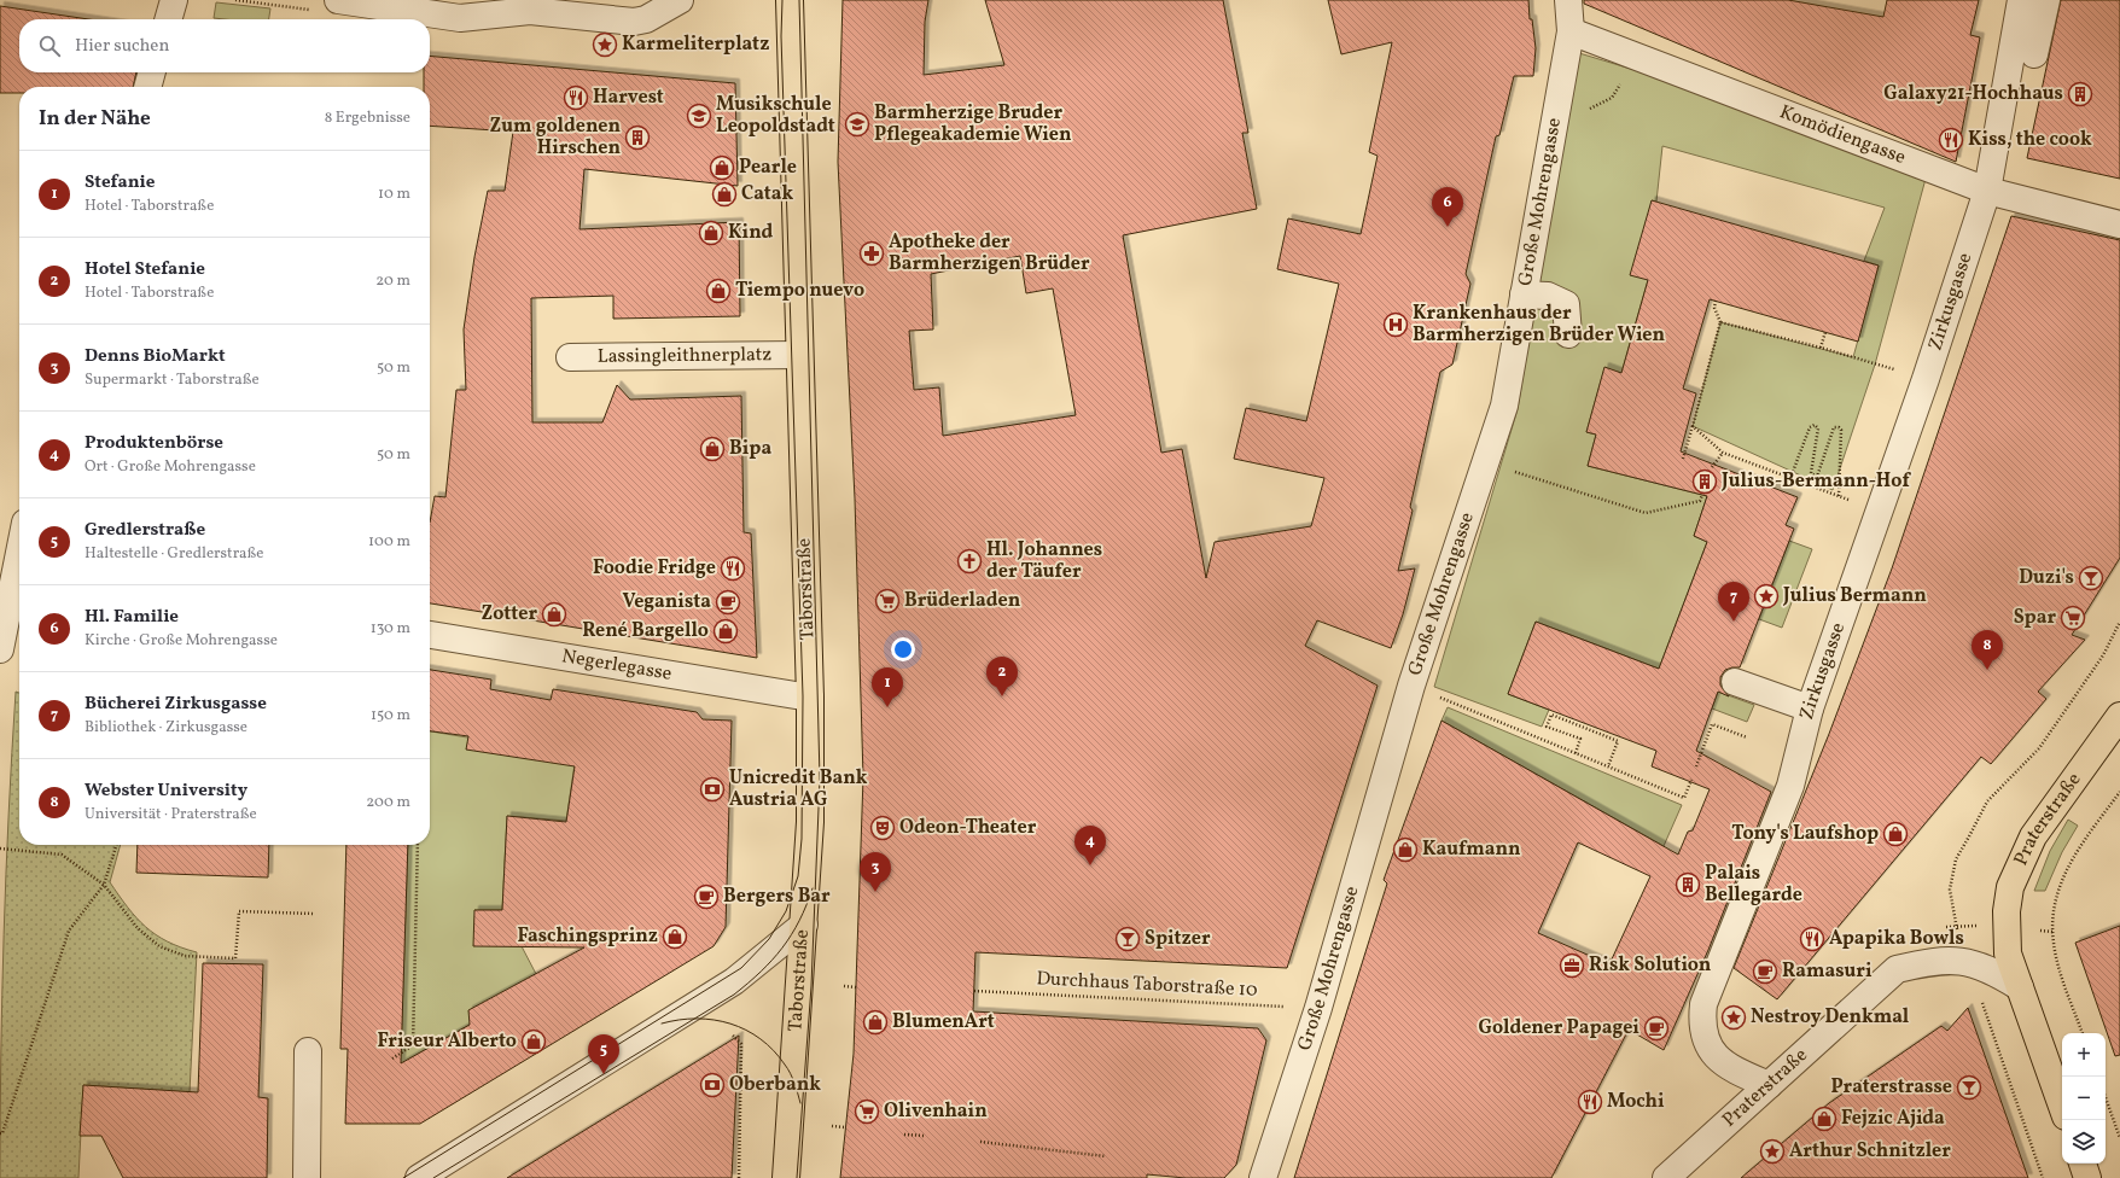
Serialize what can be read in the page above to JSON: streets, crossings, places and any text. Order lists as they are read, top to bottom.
{
  "streets": {
    "main road": ["Taborstraße", "Praterstraße"],
    "street": [
      "Komödiengasse",
      "Große Mohrengasse",
      "Zirkusgasse",
      "Lassingleithnerplatz",
      "Negerlegasse"
    ],
    "path": ["Durchhaus Taborstraße 10"]
  },
  "crossings": [
    ["Komödiengasse", "Große Mohrengasse"],
    ["Komödiengasse", "Zirkusgasse"],
    ["Große Mohrengasse", "Durchhaus Taborstraße 10"],
    ["Zirkusgasse", "Praterstraße"],
    ["Lassingleithnerplatz", "Taborstraße"],
    ["Taborstraße", "Negerlegasse"]
  ],
  "places": {
    "place": [
      "Karmeliterplatz",
      "Julius Bermann",
      "Nestroy Denkmal",
      "Arthur Schnitzler"
    ],
    "building": [
      "Galaxy21-Hochhaus",
      "Zum goldenen Hirschen",
      "Julius-Bermann-Hof",
      "Palais Bellegarde"
    ],
    "restaurant": [
      "Harvest",
      "Kiss, the cook",
      "Foodie Fridge",
      "Apapika Bowls",
      "Mochi"
    ],
    "school or university": ["Musikschule Leopoldstadt", "Barmherzige Bruder Pflegeakademie Wien"],
    "shop": [
      "Pearle",
      "Catak",
      "Kind",
      "Tiempo nuevo",
      "Bipa",
      "Zotter",
      "René Bargello",
      "Tony's Laufshop",
      "Kaufmann",
      "Faschingsprinz",
      "BlumenArt",
      "Friseur Alberto",
      "Fejzic Ajida"
    ],
    "pharmacy": ["Apotheke der Barmherzigen Brüder"],
    "hospital": ["Krankenhaus der Barmherzigen Brüder Wien"],
    "church": ["Hl. Johannes der Täufer"],
    "bar": ["Duzi's", "Spitzer", "Praterstrasse"],
    "supermarket": ["Brüderladen", "Spar", "Olivenhain"],
    "cafe": [
      "Veganista",
      "Bergers Bar",
      "Ramasuri",
      "Goldener Papagei"
    ],
    "bank": ["Unicredit Bank Austria AG", "Oberbank"],
    "theatre": ["Odeon-Theater"],
    "office": ["Risk Solution"]
  },
  "page": {
    "search": "Hier suchen",
    "heading": ["In der Nähe", "8 Ergebnisse"],
    "list": [
      {
        "mark": "1",
        "name": "Stefanie",
        "note": "Hotel · Taborstraße",
        "value": "10 m"
      },
      {
        "mark": "2",
        "name": "Hotel Stefanie",
        "note": "Hotel · Taborstraße",
        "value": "20 m"
      },
      {
        "mark": "3",
        "name": "Denns BioMarkt",
        "note": "Supermarkt · Taborstraße",
        "value": "50 m"
      },
      {
        "mark": "4",
        "name": "Produktenbörse",
        "note": "Ort · Große Mohrengasse",
        "value": "50 m"
      },
      {
        "mark": "5",
        "name": "Gredlerstraße",
        "note": "Haltestelle · Gredlerstraße",
        "value": "100 m"
      },
      {
        "mark": "6",
        "name": "Hl. Familie",
        "note": "Kirche · Große Mohrengasse",
        "value": "130 m"
      },
      {
        "mark": "7",
        "name": "Bücherei Zirkusgasse",
        "note": "Bibliothek · Zirkusgasse",
        "value": "150 m"
      },
      {
        "mark": "8",
        "name": "Webster University",
        "note": "Universität · Praterstraße",
        "value": "200 m"
      }
    ],
    "pins": [
      "6",
      "7",
      "8",
      "2",
      "1",
      "4",
      "3",
      "5"
    ],
    "map_buttons": ["+", "−"]
  }
}
